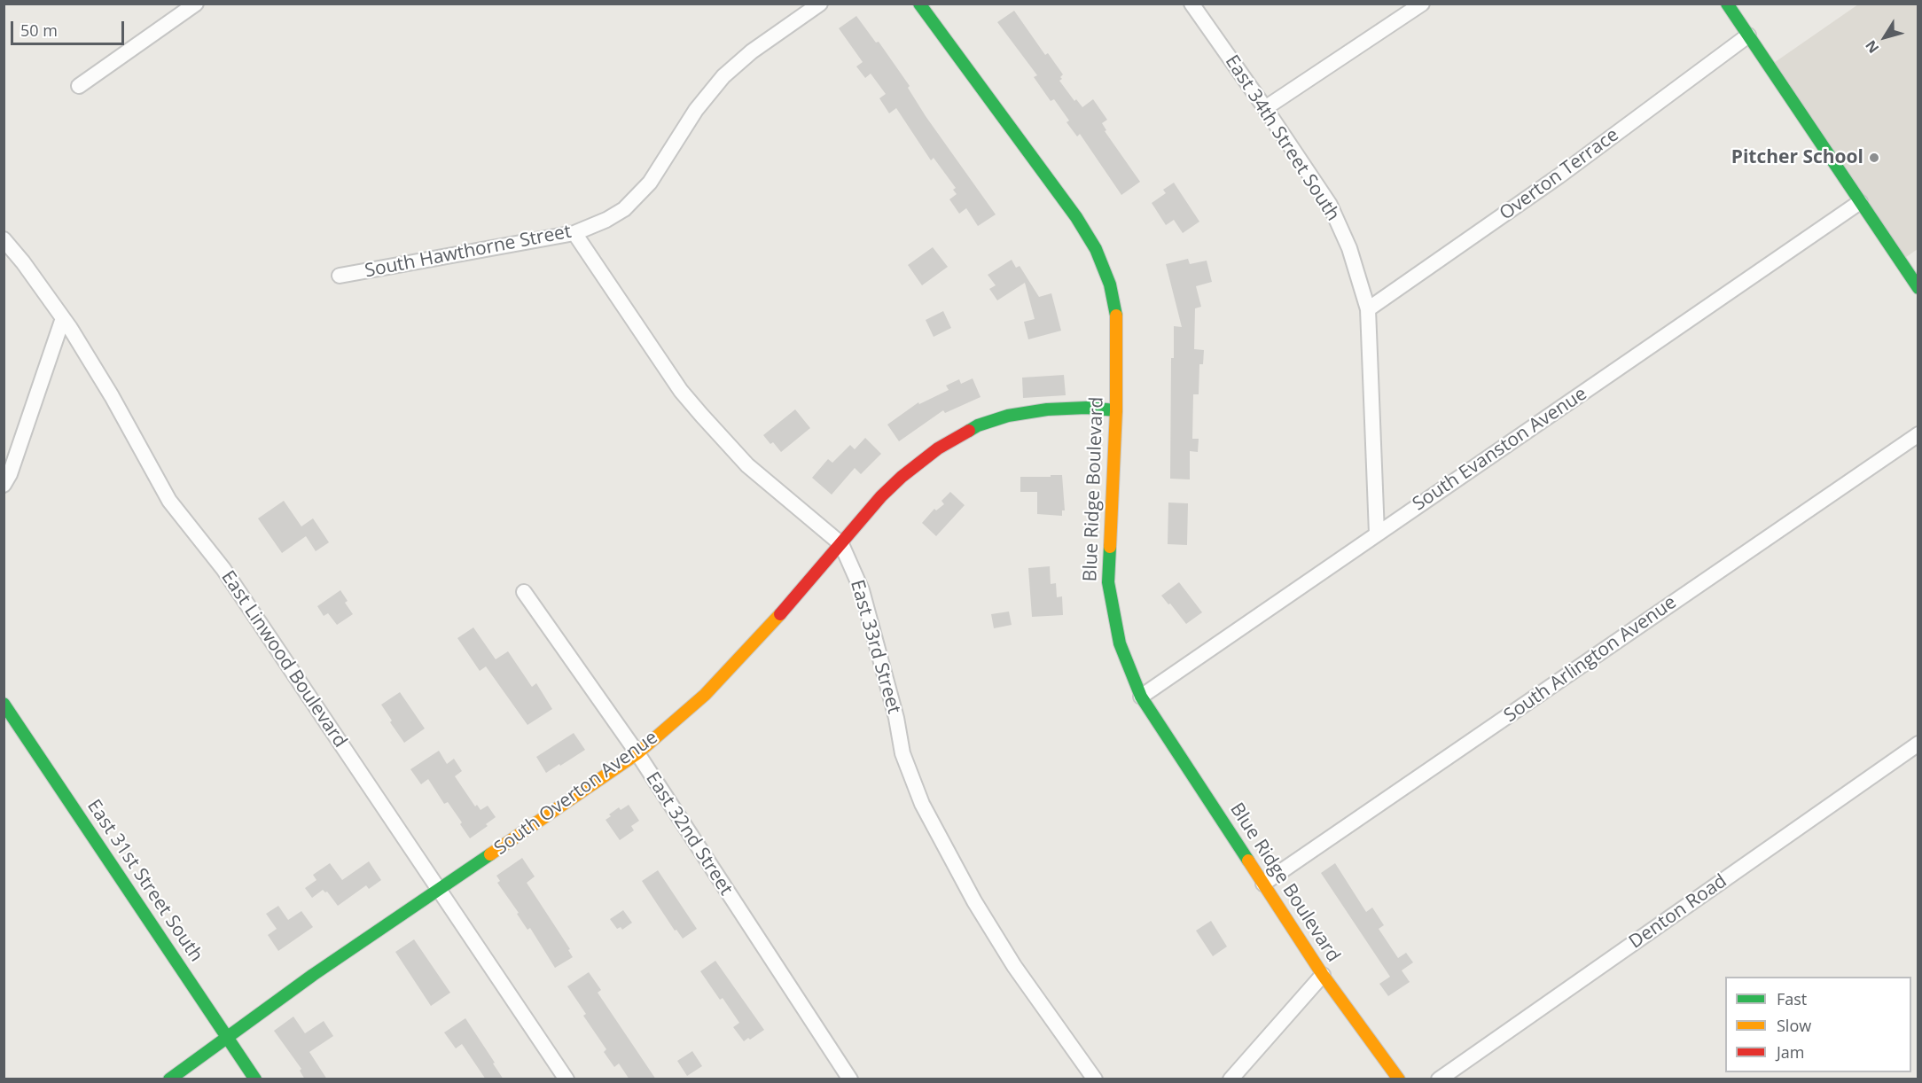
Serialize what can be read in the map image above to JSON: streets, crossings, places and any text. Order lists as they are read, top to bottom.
{
  "streets": {
    "street": [
      "East 34th Street South",
      "Overton Terrace",
      "South Hawthorne Street",
      "South Evanston Avenue",
      "Blue Ridge Boulevard",
      "East 33rd Street",
      "East Linwood Boulevard",
      "South Arlington Avenue",
      "South Overton Avenue",
      "East 32nd Street",
      "East 31st Street South",
      "Denton Road"
    ]
  },
  "crossings": [
    ["East 34th Street South", "Overton Terrace"],
    ["East 34th Street South", "South Evanston Avenue"],
    ["South Hawthorne Street", "East 33rd Street"],
    ["South Evanston Avenue", "Blue Ridge Boulevard"],
    ["Blue Ridge Boulevard", "South Arlington Avenue"],
    ["Blue Ridge Boulevard", "South Overton Avenue"],
    ["East 33rd Street", "South Overton Avenue"],
    ["East Linwood Boulevard", "South Overton Avenue"],
    ["South Overton Avenue", "East 32nd Street"],
    ["South Overton Avenue", "East 31st Street South"]
  ],
  "places": ["Pitcher School"],
  "legend": ["Fast", "Slow", "Jam"],
  "scale_bar": "50 m",
  "north": "bottom left"
}
